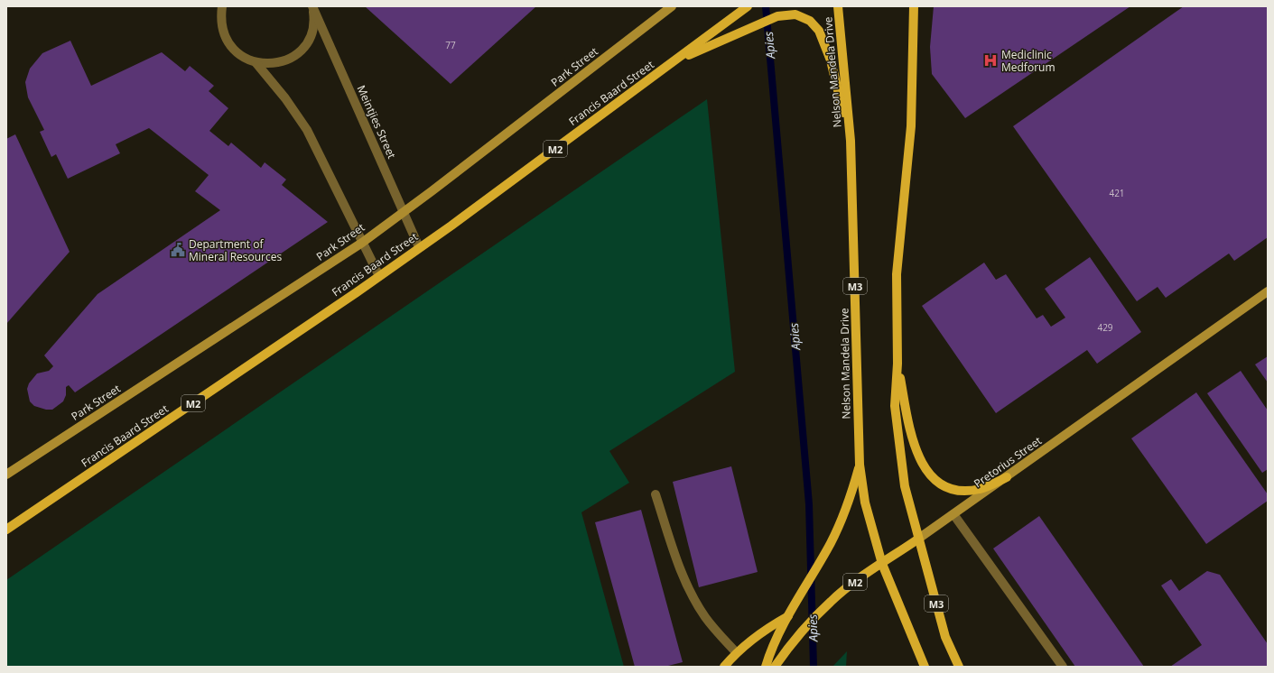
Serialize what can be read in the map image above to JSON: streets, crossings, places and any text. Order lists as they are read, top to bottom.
{
  "streets": {
    "main road": [
      "Nelson Mandela Drive",
      "Francis Baard Street",
      "M2",
      "M3",
      "Pretorius Street"
    ],
    "street": ["Park Street", "Meintjies Street"]
  },
  "crossings": [
    ["Park Street", "Meintjies Street"],
    ["Nelson Mandela Drive", "Pretorius Street"],
    ["Francis Baard Street", "Meintjies Street"],
    ["M3", "Pretorius Street"]
  ],
  "water": ["Apies"],
  "places": {
    "hospital": ["Mediclinic Medforum"],
    "public building": ["Department of Mineral Resources"]
  },
  "house_numbers": ["77", "421", "429"]
}
